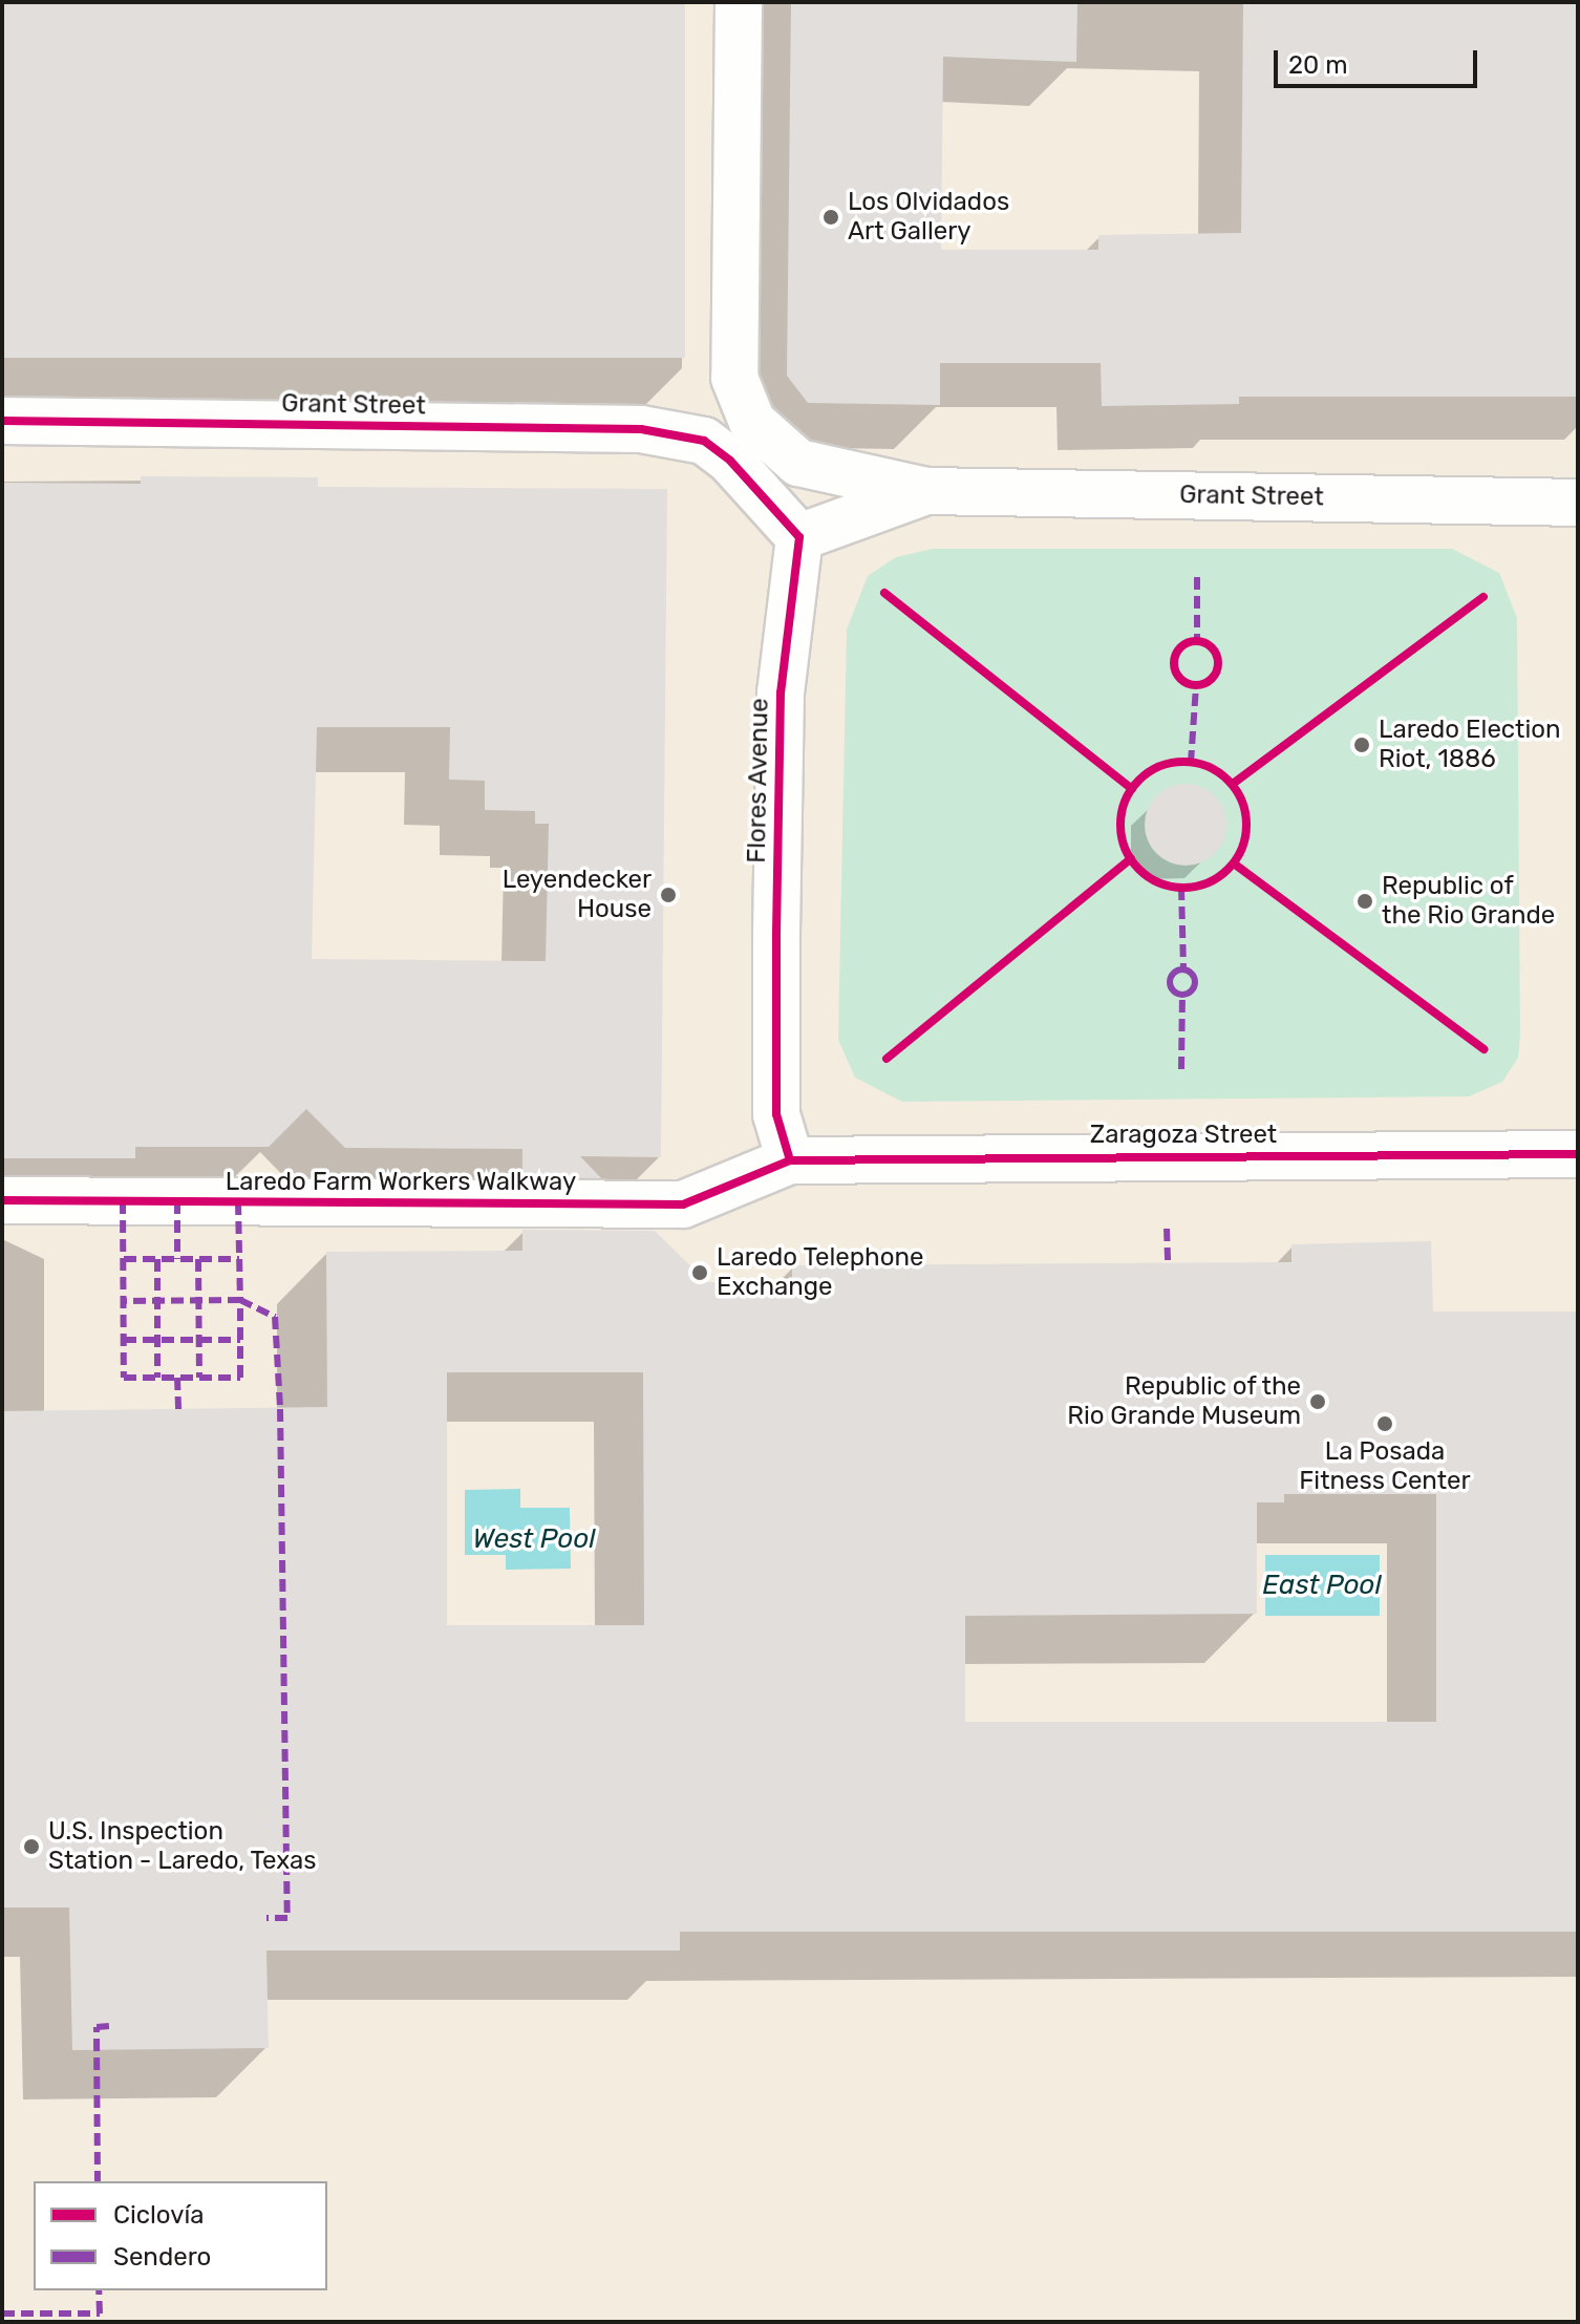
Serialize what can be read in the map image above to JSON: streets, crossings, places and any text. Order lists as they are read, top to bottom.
{
  "streets": {
    "street": [
      "Grant Street",
      "Flores Avenue",
      "Zaragoza Street",
      "Laredo Farm Workers Walkway"
    ]
  },
  "crossings": [
    ["Grant Street", "Flores Avenue"],
    ["Flores Avenue", "Zaragoza Street"],
    ["Flores Avenue", "Laredo Farm Workers Walkway"],
    ["Zaragoza Street", "Laredo Farm Workers Walkway"]
  ],
  "water": ["West Pool", "East Pool"],
  "places": [
    "Los Olvidados Art Gallery",
    "Laredo Election Riot, 1886",
    "Leyendecker House",
    "Republic of the Rio Grande",
    "Laredo Telephone Exchange",
    "Republic of the Rio Grande Museum",
    "La Posada Fitness Center",
    "U.S. Inspection Station - Laredo, Texas"
  ],
  "legend": ["Ciclovía", "Sendero"],
  "scale_bar": "20 m"
}
